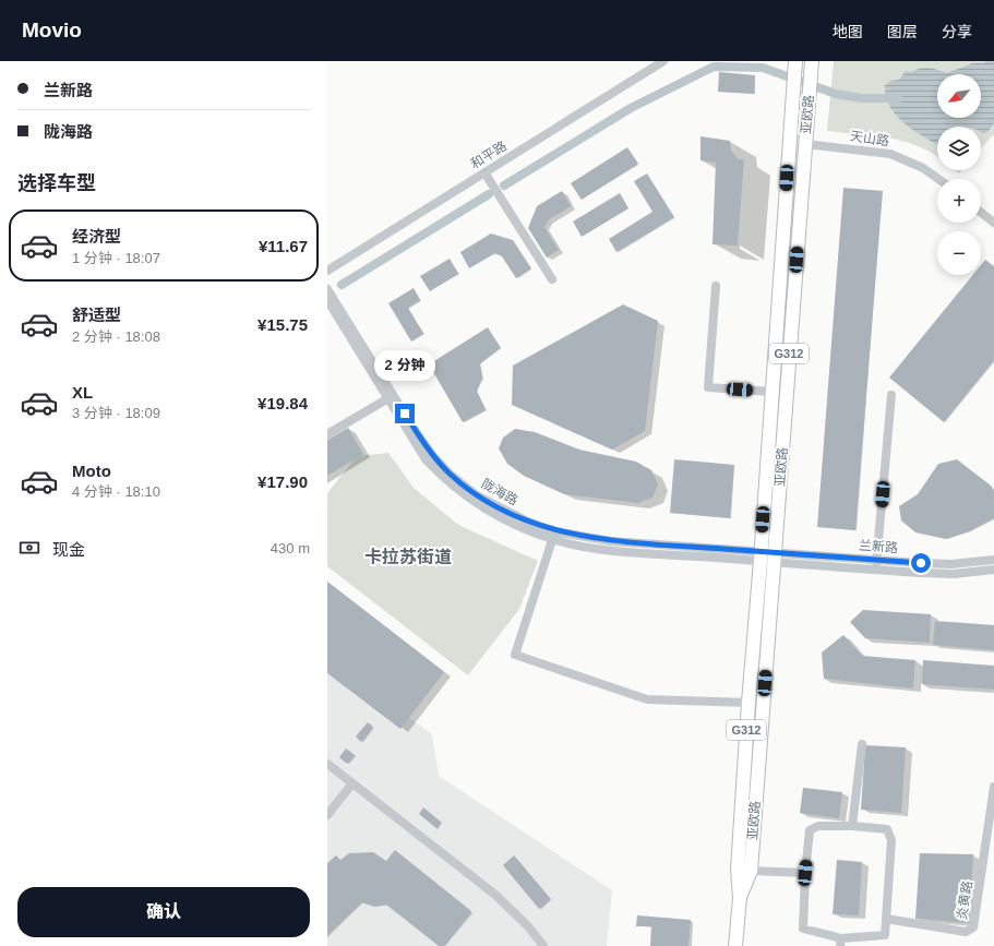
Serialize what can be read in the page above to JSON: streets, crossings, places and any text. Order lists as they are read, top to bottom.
{
  "streets": {
    "highway": ["亚欧路", "G312"],
    "street": [
      "天山路",
      "和平路",
      "陇海路",
      "兰新路",
      "炎黄路"
    ]
  },
  "crossings": [
    ["亚欧路", "天山路"],
    ["亚欧路", "陇海路"],
    ["亚欧路", "兰新路"],
    ["陇海路", "兰新路"]
  ],
  "districts": ["卡拉苏街道"],
  "north": "bottom left",
  "page": {
    "header": "Movio",
    "nav": ["地图", "图层", "分享"],
    "banner": ["兰新路", "陇海路"],
    "map_buttons": ["+", "−"],
    "heading": "选择车型",
    "list": [
      {
        "name": "经济型",
        "note": "1 分钟 · 18:07",
        "value": "¥11.67"
      },
      {
        "name": "舒适型",
        "note": "2 分钟 · 18:08",
        "value": "¥15.75"
      },
      {
        "name": "XL",
        "note": "3 分钟 · 18:09",
        "value": "¥19.84"
      },
      {
        "name": "Moto",
        "note": "4 分钟 · 18:10",
        "value": "¥17.90"
      }
    ],
    "bubble": "2 分钟",
    "pay": ["现金", "430 m"],
    "buttons": "确认"
  }
}
